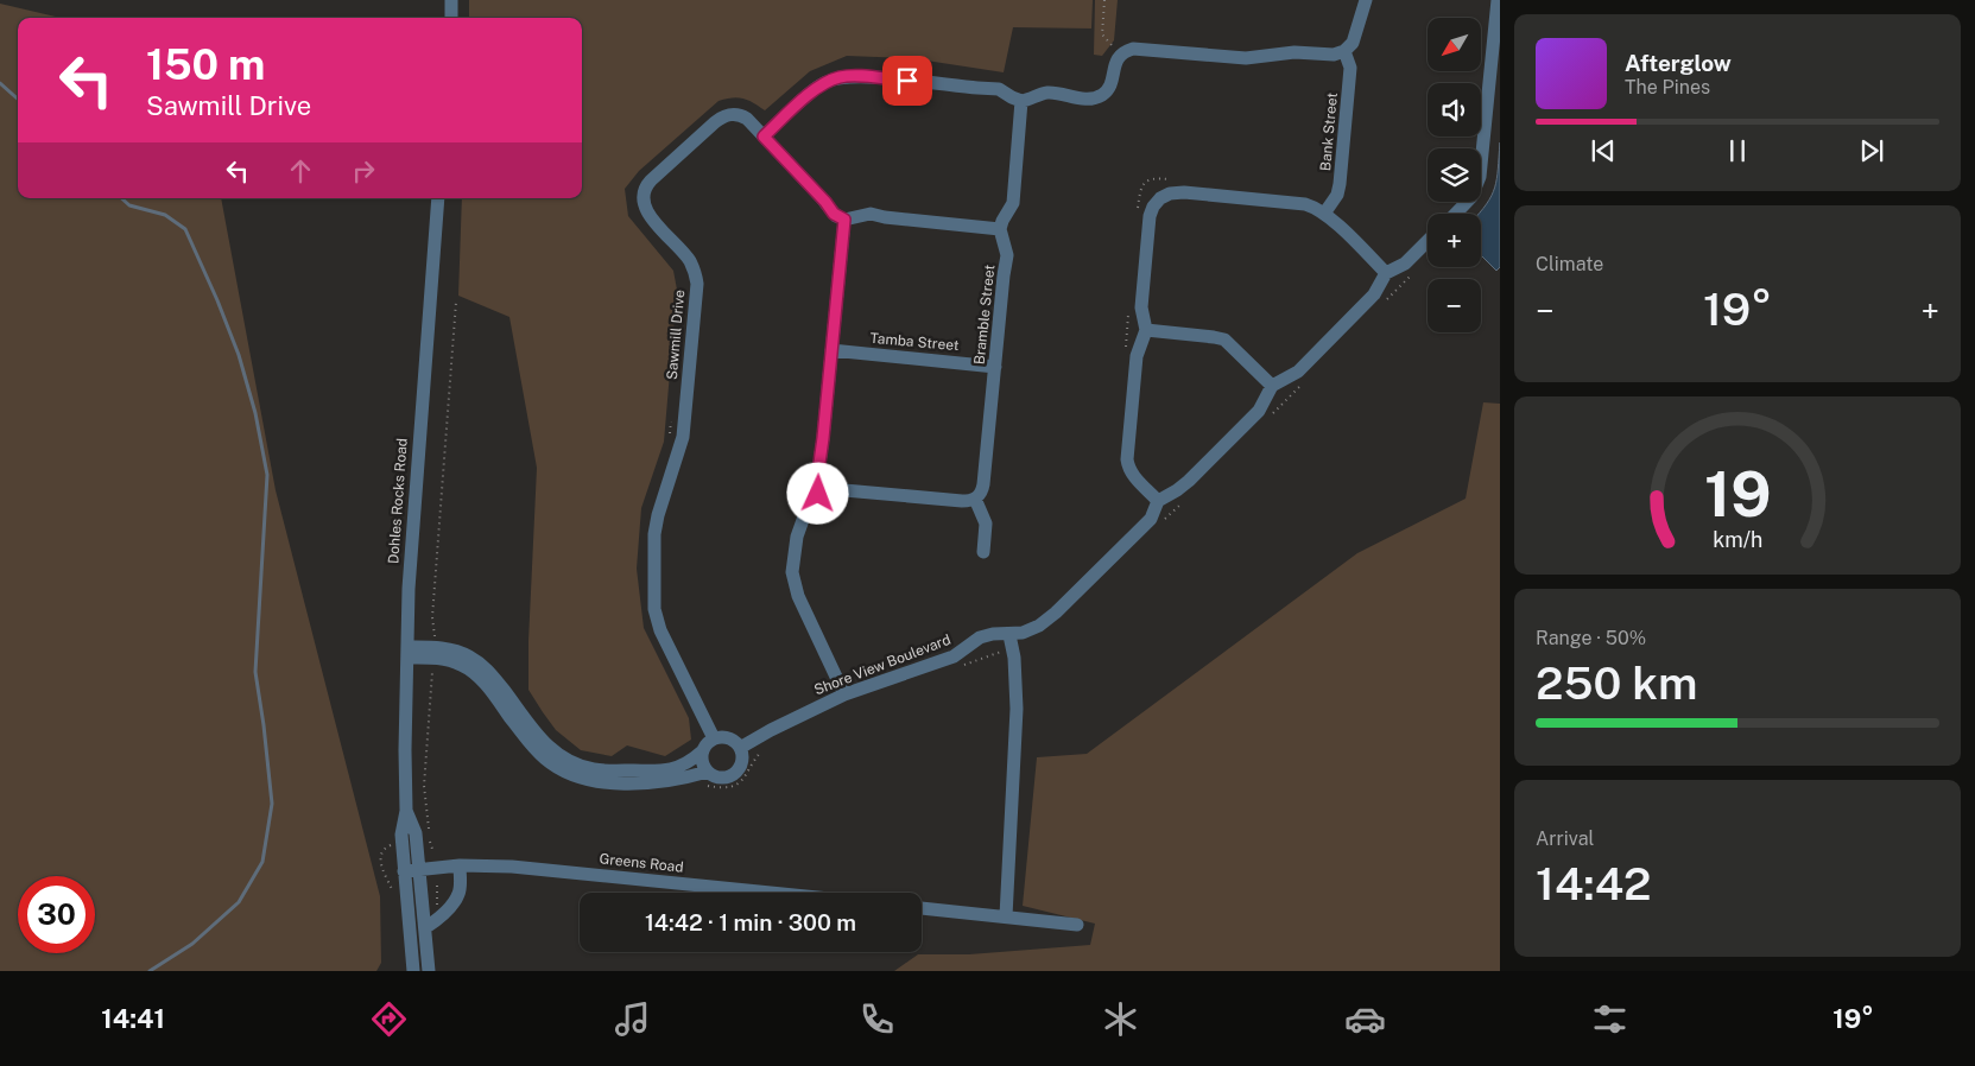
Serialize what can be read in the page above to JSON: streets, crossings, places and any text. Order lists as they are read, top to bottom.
{
  "streets": {
    "street": [
      "Bank Street",
      "Bramble Street",
      "Sawmill Drive",
      "Tamba Street",
      "Dohles Rocks Road",
      "Shore View Boulevard",
      "Greens Road"
    ]
  },
  "crossings": [
    ["Bramble Street", "Tamba Street"],
    ["Sawmill Drive", "Shore View Boulevard"],
    ["Dohles Rocks Road", "Greens Road"]
  ],
  "north": "bottom left",
  "page": {
    "map_buttons": ["+", "−"],
    "turn": ["150 m", "Sawmill Drive"],
    "song": ["Afterglow", "The Pines"],
    "tile": [
      "Climate",
      ["Range · 50%", "250 km"],
      ["Arrival", "14:42"]
    ],
    "heat": ["−", "19°", "+"],
    "limit": "30",
    "trip": "14:42 · 1 min · 300 m",
    "tabs": ["14:41", "19°"],
    "gauge": ["19", "km/h"]
  }
}
